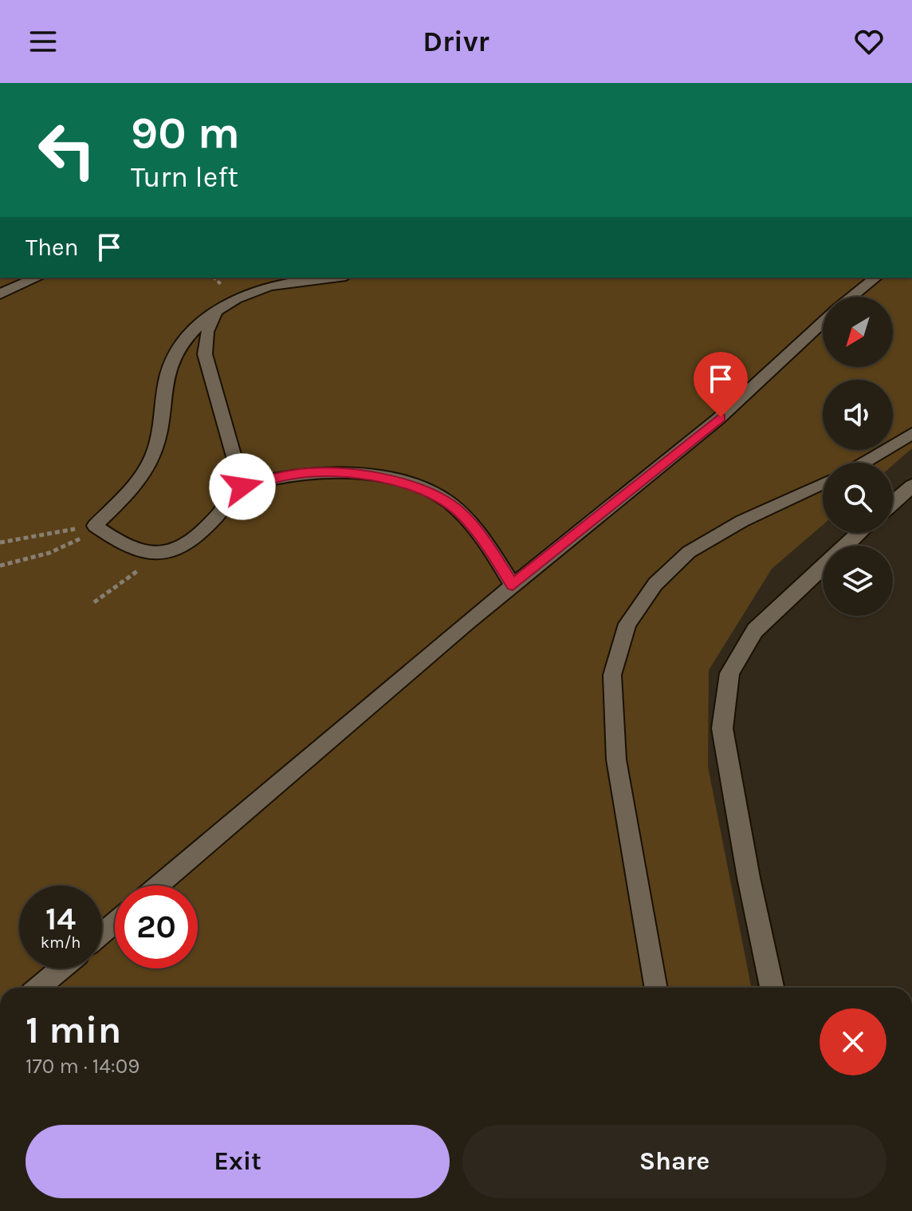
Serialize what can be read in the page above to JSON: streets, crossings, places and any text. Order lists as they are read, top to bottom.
{
  "north": "bottom left",
  "page": {
    "header": "Drivr",
    "turn": ["90 m", "Turn left"],
    "then": "Then",
    "speed": "14 km/h",
    "limit": "20",
    "heading": ["1 min", "170 m · 14:09"],
    "buttons": ["Exit", "Share"]
  }
}
